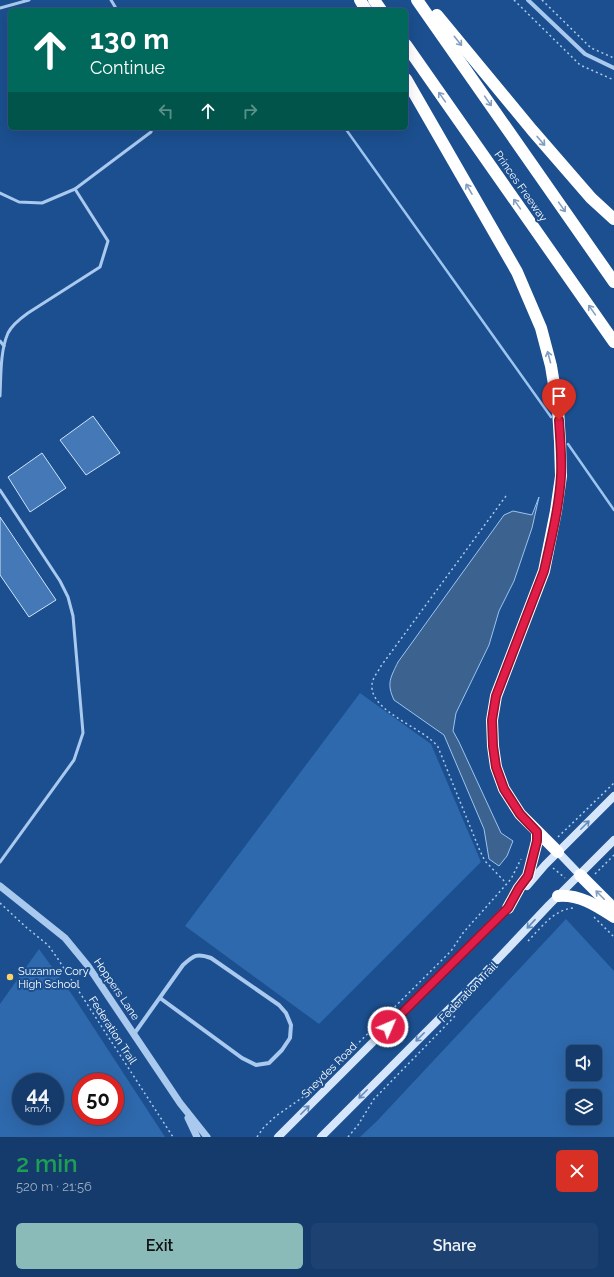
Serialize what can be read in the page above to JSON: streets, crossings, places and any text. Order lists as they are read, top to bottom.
{
  "streets": {
    "highway": ["Princes Freeway"],
    "main road": ["Sneydes Road"],
    "street": ["Hoppers Lane"],
    "path": ["Federation Trail"]
  },
  "places": ["Suzanne Cory High School"],
  "page": {
    "turn": ["130 m", "Continue"],
    "speed": "44 km/h",
    "limit": "50",
    "heading": ["2 min", "520 m · 21:56"],
    "buttons": ["Exit", "Share"]
  }
}
